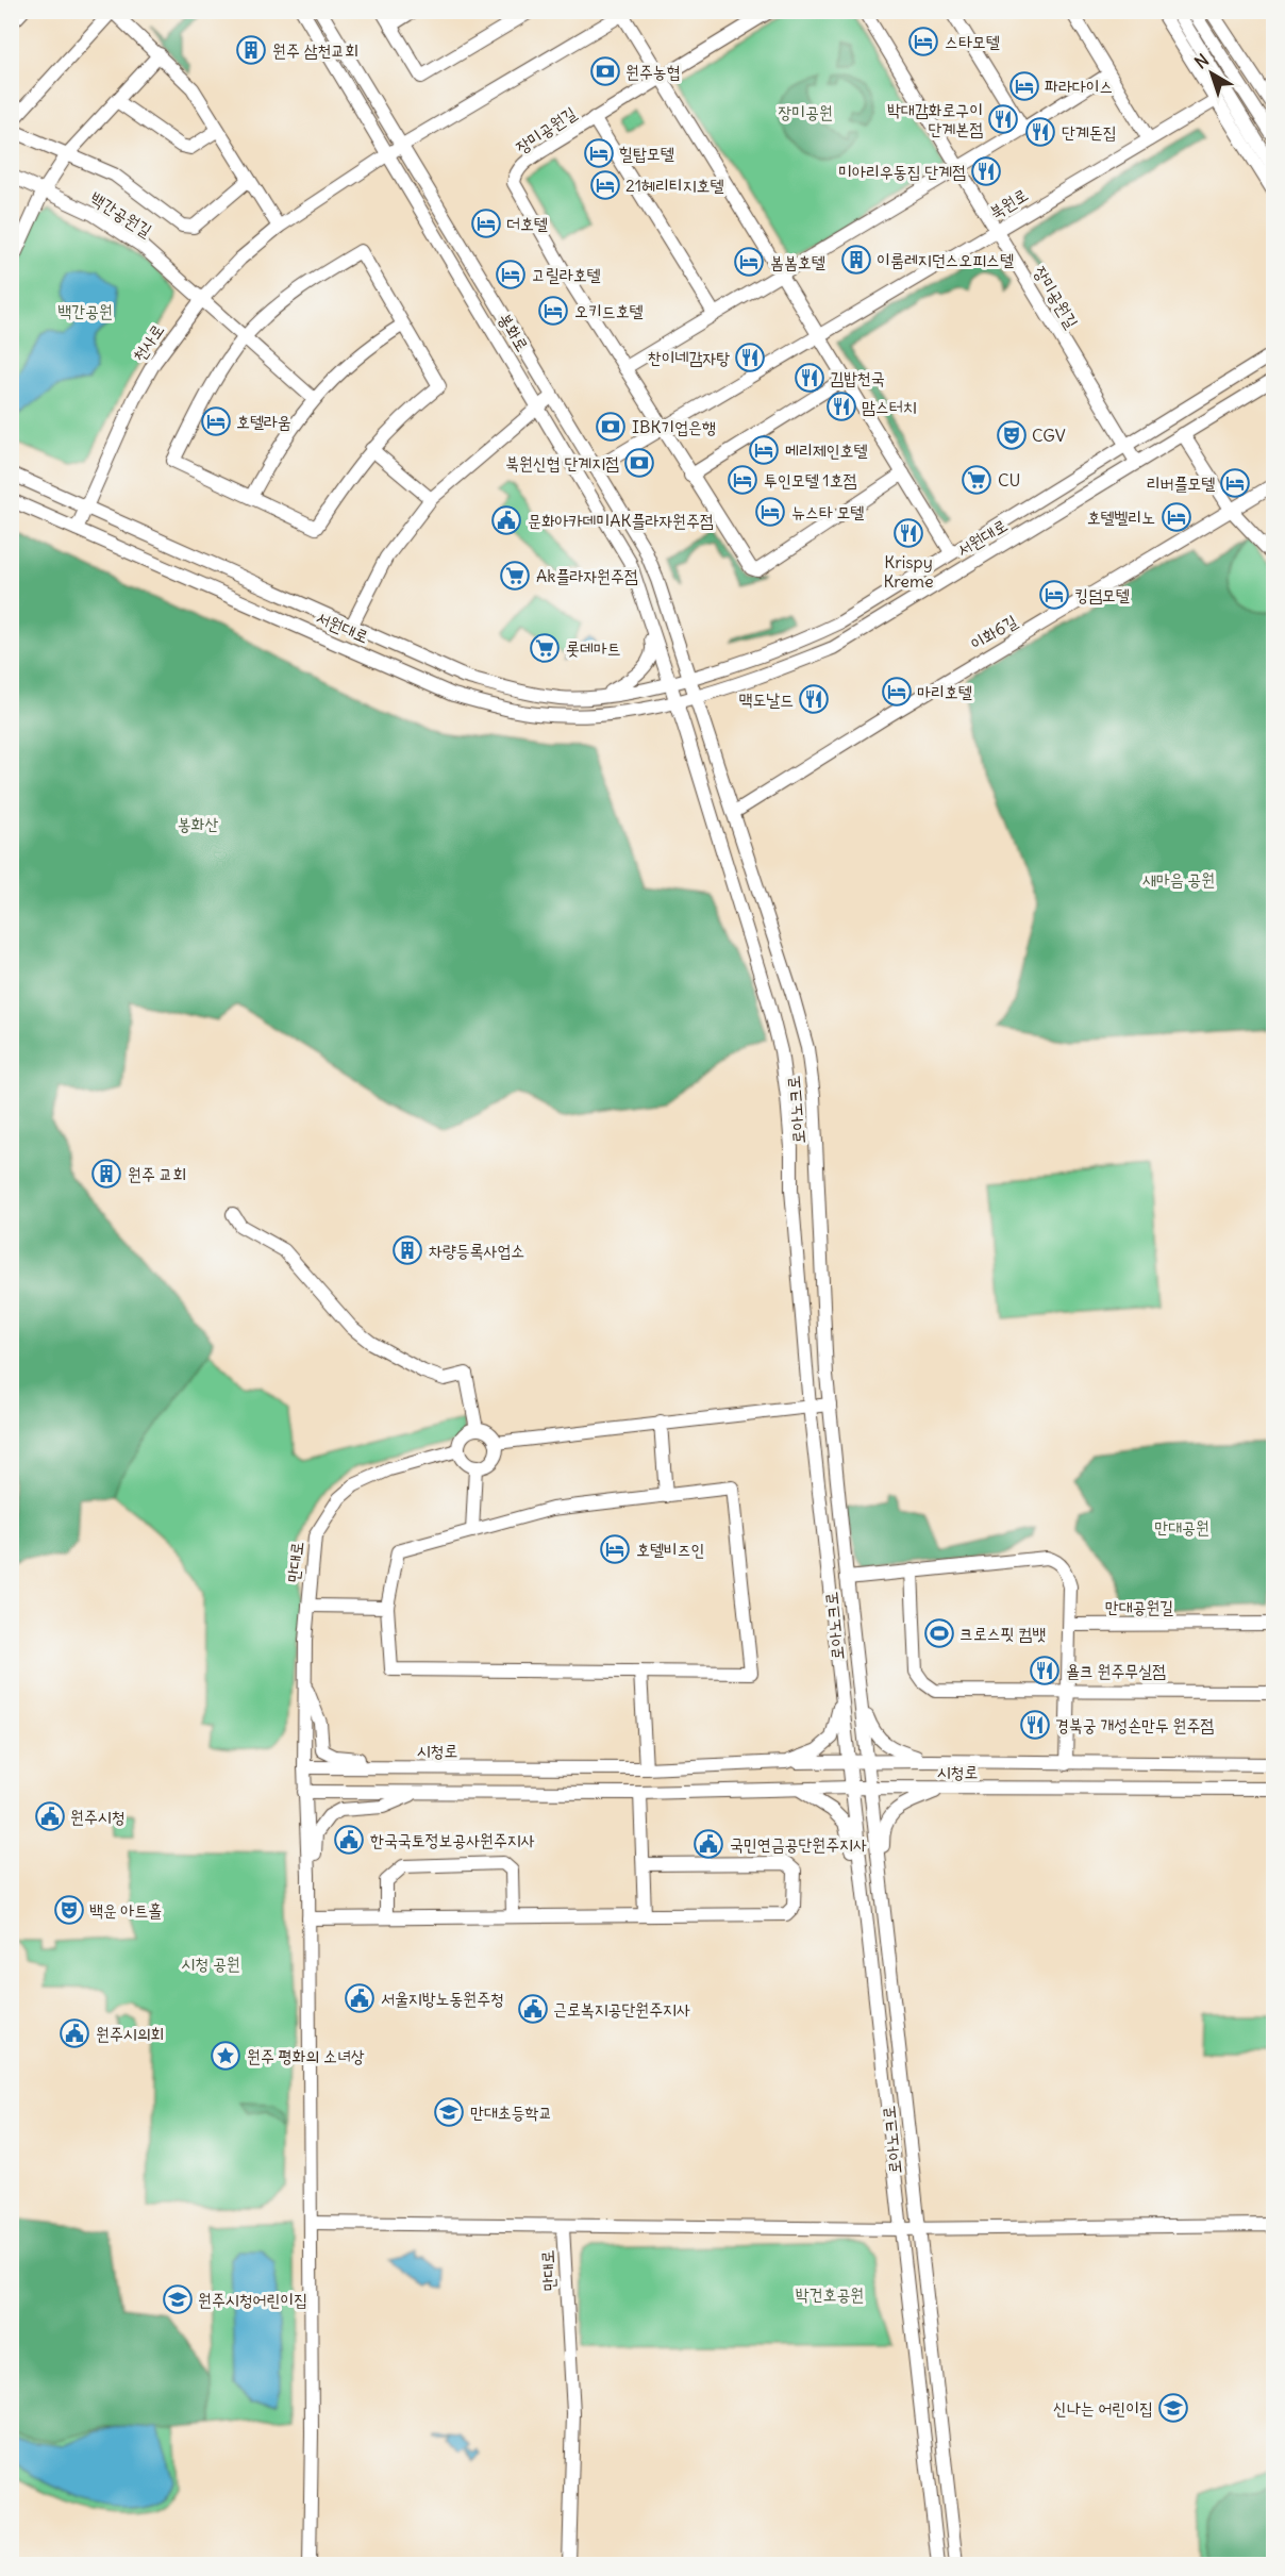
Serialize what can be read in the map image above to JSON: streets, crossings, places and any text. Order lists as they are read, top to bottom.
{
  "streets": {
    "street": [
      "장미공원길",
      "북원로",
      "백간공원길",
      "봉화로",
      "천사로",
      "서원대로",
      "이화6길",
      "로아노크로",
      "만대로",
      "만대공원길",
      "시청로"
    ]
  },
  "crossings": [
    ["장미공원길", "북원로"],
    ["장미공원길", "서원대로"],
    ["북원로", "서원대로"],
    ["백간공원길", "천사로"],
    ["봉화로", "천사로"],
    ["봉화로", "서원대로"],
    ["봉화로", "로아노크로"],
    ["천사로", "서원대로"],
    ["서원대로", "로아노크로"],
    ["이화6길", "로아노크로"],
    ["로아노크로", "시청로"],
    ["만대로", "시청로"]
  ],
  "parks": [
    "장미공원",
    "백간공원",
    "봉화산",
    "새마음 공원",
    "만대공원",
    "시청 공원",
    "박건호공원"
  ],
  "places": {
    "hotel": [
      "스타모텔",
      "파라다이스",
      "힐탑모텔",
      "21헤리티지호텔",
      "더호텔",
      "봄봄호텔",
      "고릴라호텔",
      "오키드호텔",
      "호텔라움",
      "메리제인호텔",
      "투인모텔 1호점",
      "리버플모텔",
      "뉴스타 모텔",
      "호텔벨리노",
      "킹덤모텔",
      "마리호텔",
      "호텔비즈인"
    ],
    "building": [
      "원주 삼천교회",
      "이룸레지던스오피스텔",
      "원주 교회",
      "차량등록사업소"
    ],
    "bank": ["원주농협", "IBK기업은행", "북원신협 단계지점"],
    "restaurant": [
      "박대감화로구이 단계본점",
      "단계돈집",
      "미아리우동집 단계점",
      "찬이네감자탕",
      "김밥천국",
      "맘스터치",
      "Krispy Kreme",
      "맥도날드",
      "욜크 원주무실점",
      "경북궁 개성손만두 원주점"
    ],
    "theatre": ["CGV", "백운 아트홀"],
    "supermarket": ["CU", "Ak플라자원주점", "롯데마트"],
    "public building": [
      "문화아카데미AK플라자원주점",
      "원주시청",
      "한국국토정보공사원주지사",
      "국민연금공단원주지사",
      "서울지방노동원주청",
      "근로복지공단원주지사",
      "원주시의회"
    ],
    "sports": ["크로스핏 컴뱃"],
    "place": ["원주 평화의 소녀상"],
    "school or university": ["만대초등학교", "원주시청어린이집", "신나는 어린이집"]
  },
  "north": "top left"
}
